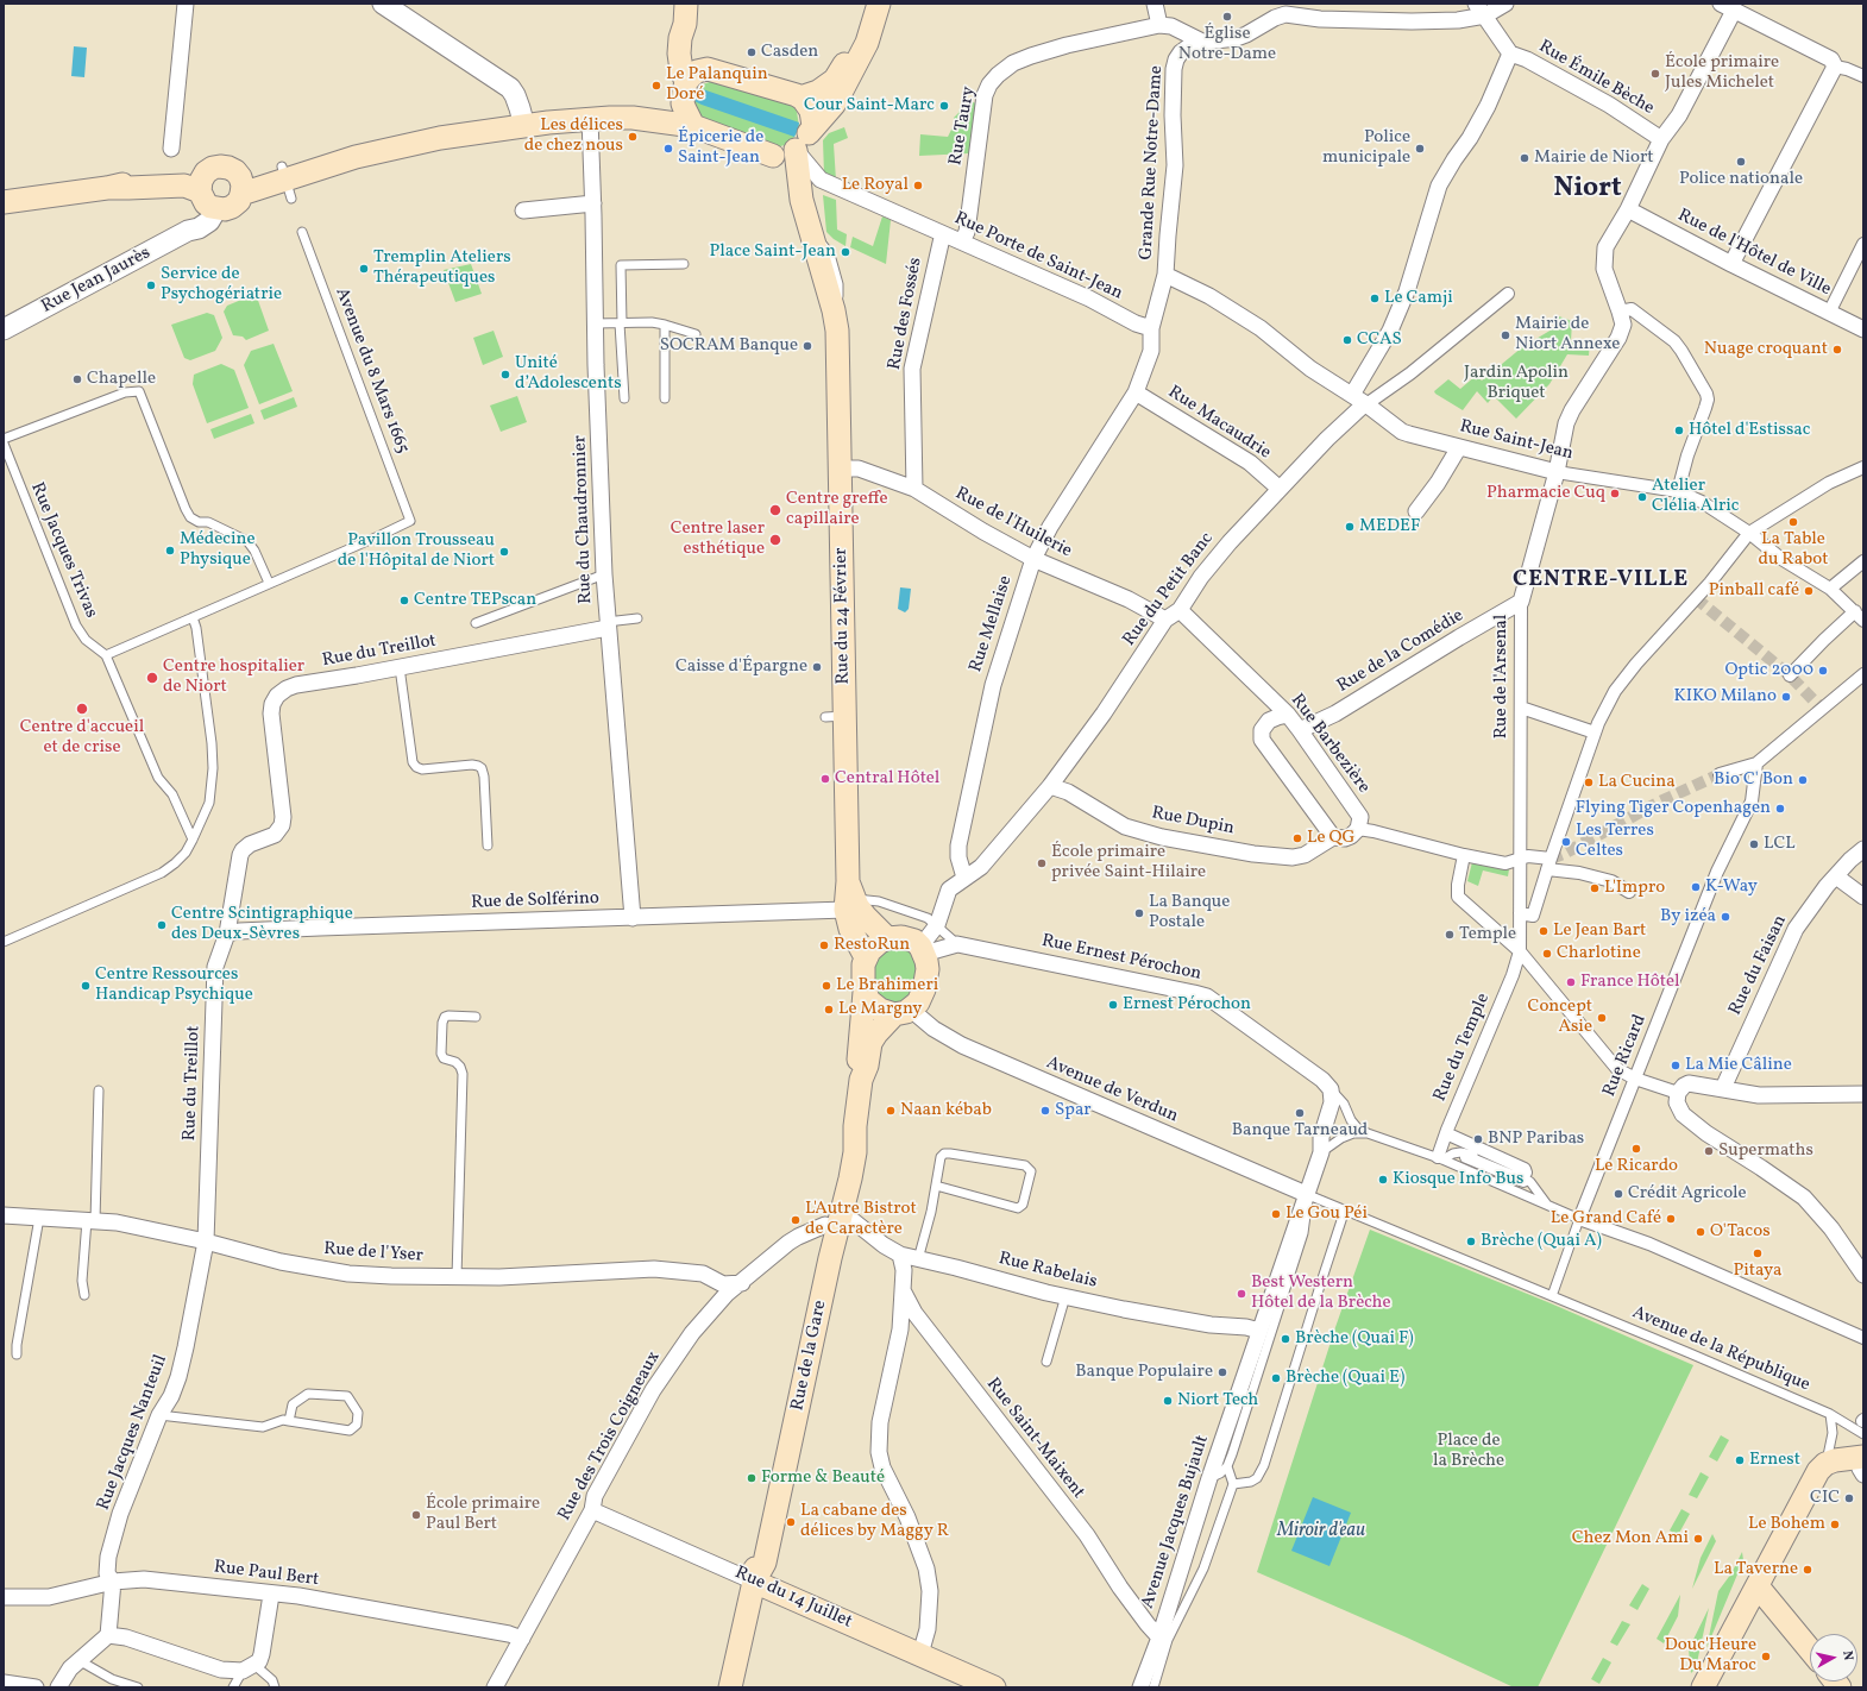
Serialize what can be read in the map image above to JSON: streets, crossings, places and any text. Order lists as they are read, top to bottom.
{
  "streets": {
    "main road": ["Rue du 24 Février", "Rue de la Gare", "Rue du 14 Juillet"],
    "street": [
      "Rue Émile Bèche",
      "Rue Taury",
      "Grande Rue Notre-Dame",
      "Rue de l'Hôtel de Ville",
      "Rue Porte de Saint-Jean",
      "Rue Jean Jaurès",
      "Rue des Fossés",
      "Rue Macaudrie",
      "Rue Saint-Jean",
      "Rue du Chaudronnier",
      "Rue de l'Huilerie",
      "Rue du Petit Banc",
      "Rue Mellaise",
      "Rue du Treillot",
      "Rue de la Comédie",
      "Rue de l'Arsenal",
      "Rue Barbezière",
      "Rue Dupin",
      "Rue de Solférino",
      "Rue Ernest Pérochon",
      "Rue du Faisan",
      "Rue du Temple",
      "Rue Ricard",
      "Avenue de Verdun",
      "Rue de l'Yser",
      "Rue Rabelais",
      "Rue Jacques Nanteuil",
      "Rue des Trois Coigneaux",
      "Rue Saint-Maixent",
      "Avenue Jacques Bujault",
      "Rue Paul Bert"
    ],
    "lane": ["Avenue du 8 Mars 1665", "Rue Jacques Trivas", "Avenue de la République"]
  },
  "crossings": [
    ["Rue Émile Bèche", "Rue de l'Arsenal"],
    ["Rue Taury", "Rue Porte de Saint-Jean"],
    ["Grande Rue Notre-Dame", "Rue Porte de Saint-Jean"],
    ["Grande Rue Notre-Dame", "Rue Saint-Jean"],
    ["Grande Rue Notre-Dame", "Rue Mellaise"],
    ["Rue de l'Hôtel de Ville", "Rue de l'Arsenal"],
    ["Rue Porte de Saint-Jean", "Rue des Fossés"],
    ["Rue Porte de Saint-Jean", "Rue Mellaise"],
    ["Rue des Fossés", "Rue de l'Huilerie"],
    ["Rue Macaudrie", "Rue du Petit Banc"],
    ["Rue Macaudrie", "Rue Mellaise"],
    ["Rue Saint-Jean", "Rue du Petit Banc"],
    ["Rue Saint-Jean", "Rue de l'Arsenal"],
    ["Rue du Chaudronnier", "Rue du Treillot"],
    ["Rue du Chaudronnier", "Rue de Solférino"],
    ["Rue de l'Huilerie", "Rue du Petit Banc"],
    ["Rue de l'Huilerie", "Rue du 24 Février"],
    ["Rue de l'Huilerie", "Rue Mellaise"],
    ["Rue du Petit Banc", "Rue Mellaise"],
    ["Rue du Petit Banc", "Rue Barbezière"],
    ["Rue du Petit Banc", "Rue Dupin"],
    ["Rue du 24 Février", "Rue de Solférino"],
    ["Rue du 24 Février", "Rue Ernest Pérochon"],
    ["Rue du 24 Février", "Avenue de Verdun"],
    ["Rue du 24 Février", "Rue de la Gare"],
    ["Rue du Treillot", "Rue de Solférino"],
    ["Rue du Treillot", "Rue de l'Yser"],
    ["Rue du Treillot", "Rue Jacques Nanteuil"],
    ["Rue de la Comédie", "Rue de l'Arsenal"],
    ["Rue de la Comédie", "Rue Barbezière"],
    ["Rue de l'Arsenal", "Rue du Temple"],
    ["Rue Ernest Pérochon", "Avenue de Verdun"],
    ["Rue Ernest Pérochon", "Rue de la Gare"],
    ["Avenue de Verdun", "Avenue de la République"],
    ["Avenue de Verdun", "Rue de la Gare"],
    ["Avenue de Verdun", "Avenue Jacques Bujault"],
    ["Rue de l'Yser", "Rue Jacques Nanteuil"],
    ["Rue de l'Yser", "Rue des Trois Coigneaux"],
    ["Rue Rabelais", "Rue de la Gare"],
    ["Rue Rabelais", "Rue des Trois Coigneaux"],
    ["Rue Rabelais", "Rue Saint-Maixent"],
    ["Rue Rabelais", "Avenue Jacques Bujault"],
    ["Avenue de la République", "Avenue Jacques Bujault"],
    ["Rue de la Gare", "Rue des Trois Coigneaux"],
    ["Rue de la Gare", "Rue du 14 Juillet"],
    ["Rue Jacques Nanteuil", "Rue Paul Bert"],
    ["Rue des Trois Coigneaux", "Rue Paul Bert"],
    ["Rue des Trois Coigneaux", "Rue du 14 Juillet"],
    ["Rue Saint-Maixent", "Avenue Jacques Bujault"]
  ],
  "districts": ["Niort", "CENTRE-VILLE"],
  "water": ["Miroir d'eau"],
  "parks": ["Jardin Apolin Briquet", "Place de la Brèche"],
  "places": [
    "Église Notre-Dame",
    "Casden",
    "École primaire Jules Michelet",
    "Le Palanquin Doré",
    "Cour Saint-Marc",
    "Les délices de chez nous",
    "Épicerie de Saint-Jean",
    "Police municipale",
    "Mairie de Niort",
    "Police nationale",
    "Le Royal",
    "Place Saint-Jean",
    "Tremplin Ateliers Thérapeutiques",
    "Service de Psychogériatrie",
    "Le Camji",
    "Mairie de Niort Annexe",
    "CCAS",
    "SOCRAM Banque",
    "Nuage croquant",
    "Unité d’Adolescents",
    "Chapelle",
    "Hôtel d'Estissac",
    "Pharmacie Cuq",
    "Atelier Clélia Alric",
    "Centre greffe capillaire",
    "La Table du Rabot",
    "MEDEF",
    "Centre laser esthétique",
    "Médecine Physique",
    "Pavillon Trousseau de l'Hôpital de Niort",
    "Pinball café",
    "Centre TEPscan",
    "Caisse d'Épargne",
    "Optic 2000",
    "Centre hospitalier de Niort",
    "KIKO Milano",
    "Centre d'accueil et de crise",
    "Central Hôtel",
    "Bio C' Bon",
    "La Cucina",
    "Flying Tiger Copenhagen",
    "Le QG",
    "Les Terres Celtes",
    "LCL",
    "École primaire privée Saint-Hilaire",
    "K-Way",
    "L'Impro",
    "La Banque Postale",
    "By izéa",
    "Centre Scintigraphique des Deux-Sèvres",
    "Le Jean Bart",
    "Temple",
    "RestoRun",
    "Charlotine",
    "France Hôtel",
    "Centre Ressources Handicap Psychique",
    "Le Brahimeri",
    "Ernest Pérochon",
    "Le Margny",
    "Concept Asie",
    "La Mie Câline",
    "Naan kébab",
    "Spar",
    "Banque Tarneaud",
    "BNP Paribas",
    "Le Ricardo",
    "Supermaths",
    "Kiosque Info Bus",
    "Crédit Agricole",
    "Le Gou Péi",
    "Le Grand Café",
    "L'Autre Bistrot de Caractère",
    "O'Tacos",
    "Brèche (Quai A)",
    "Pitaya",
    "Best Western Hôtel de la Brèche",
    "Brèche (Quai F)",
    "Banque Populaire",
    "Brèche (Quai E)",
    "Niort Tech",
    "Ernest",
    "Forme & Beauté",
    "CIC",
    "École primaire Paul Bert",
    "La cabane des délices by Maggy R",
    "Le Bohem",
    "Chez Mon Ami",
    "La Taverne",
    "Douc'Heure Du Maroc"
  ],
  "north": "right"
}
